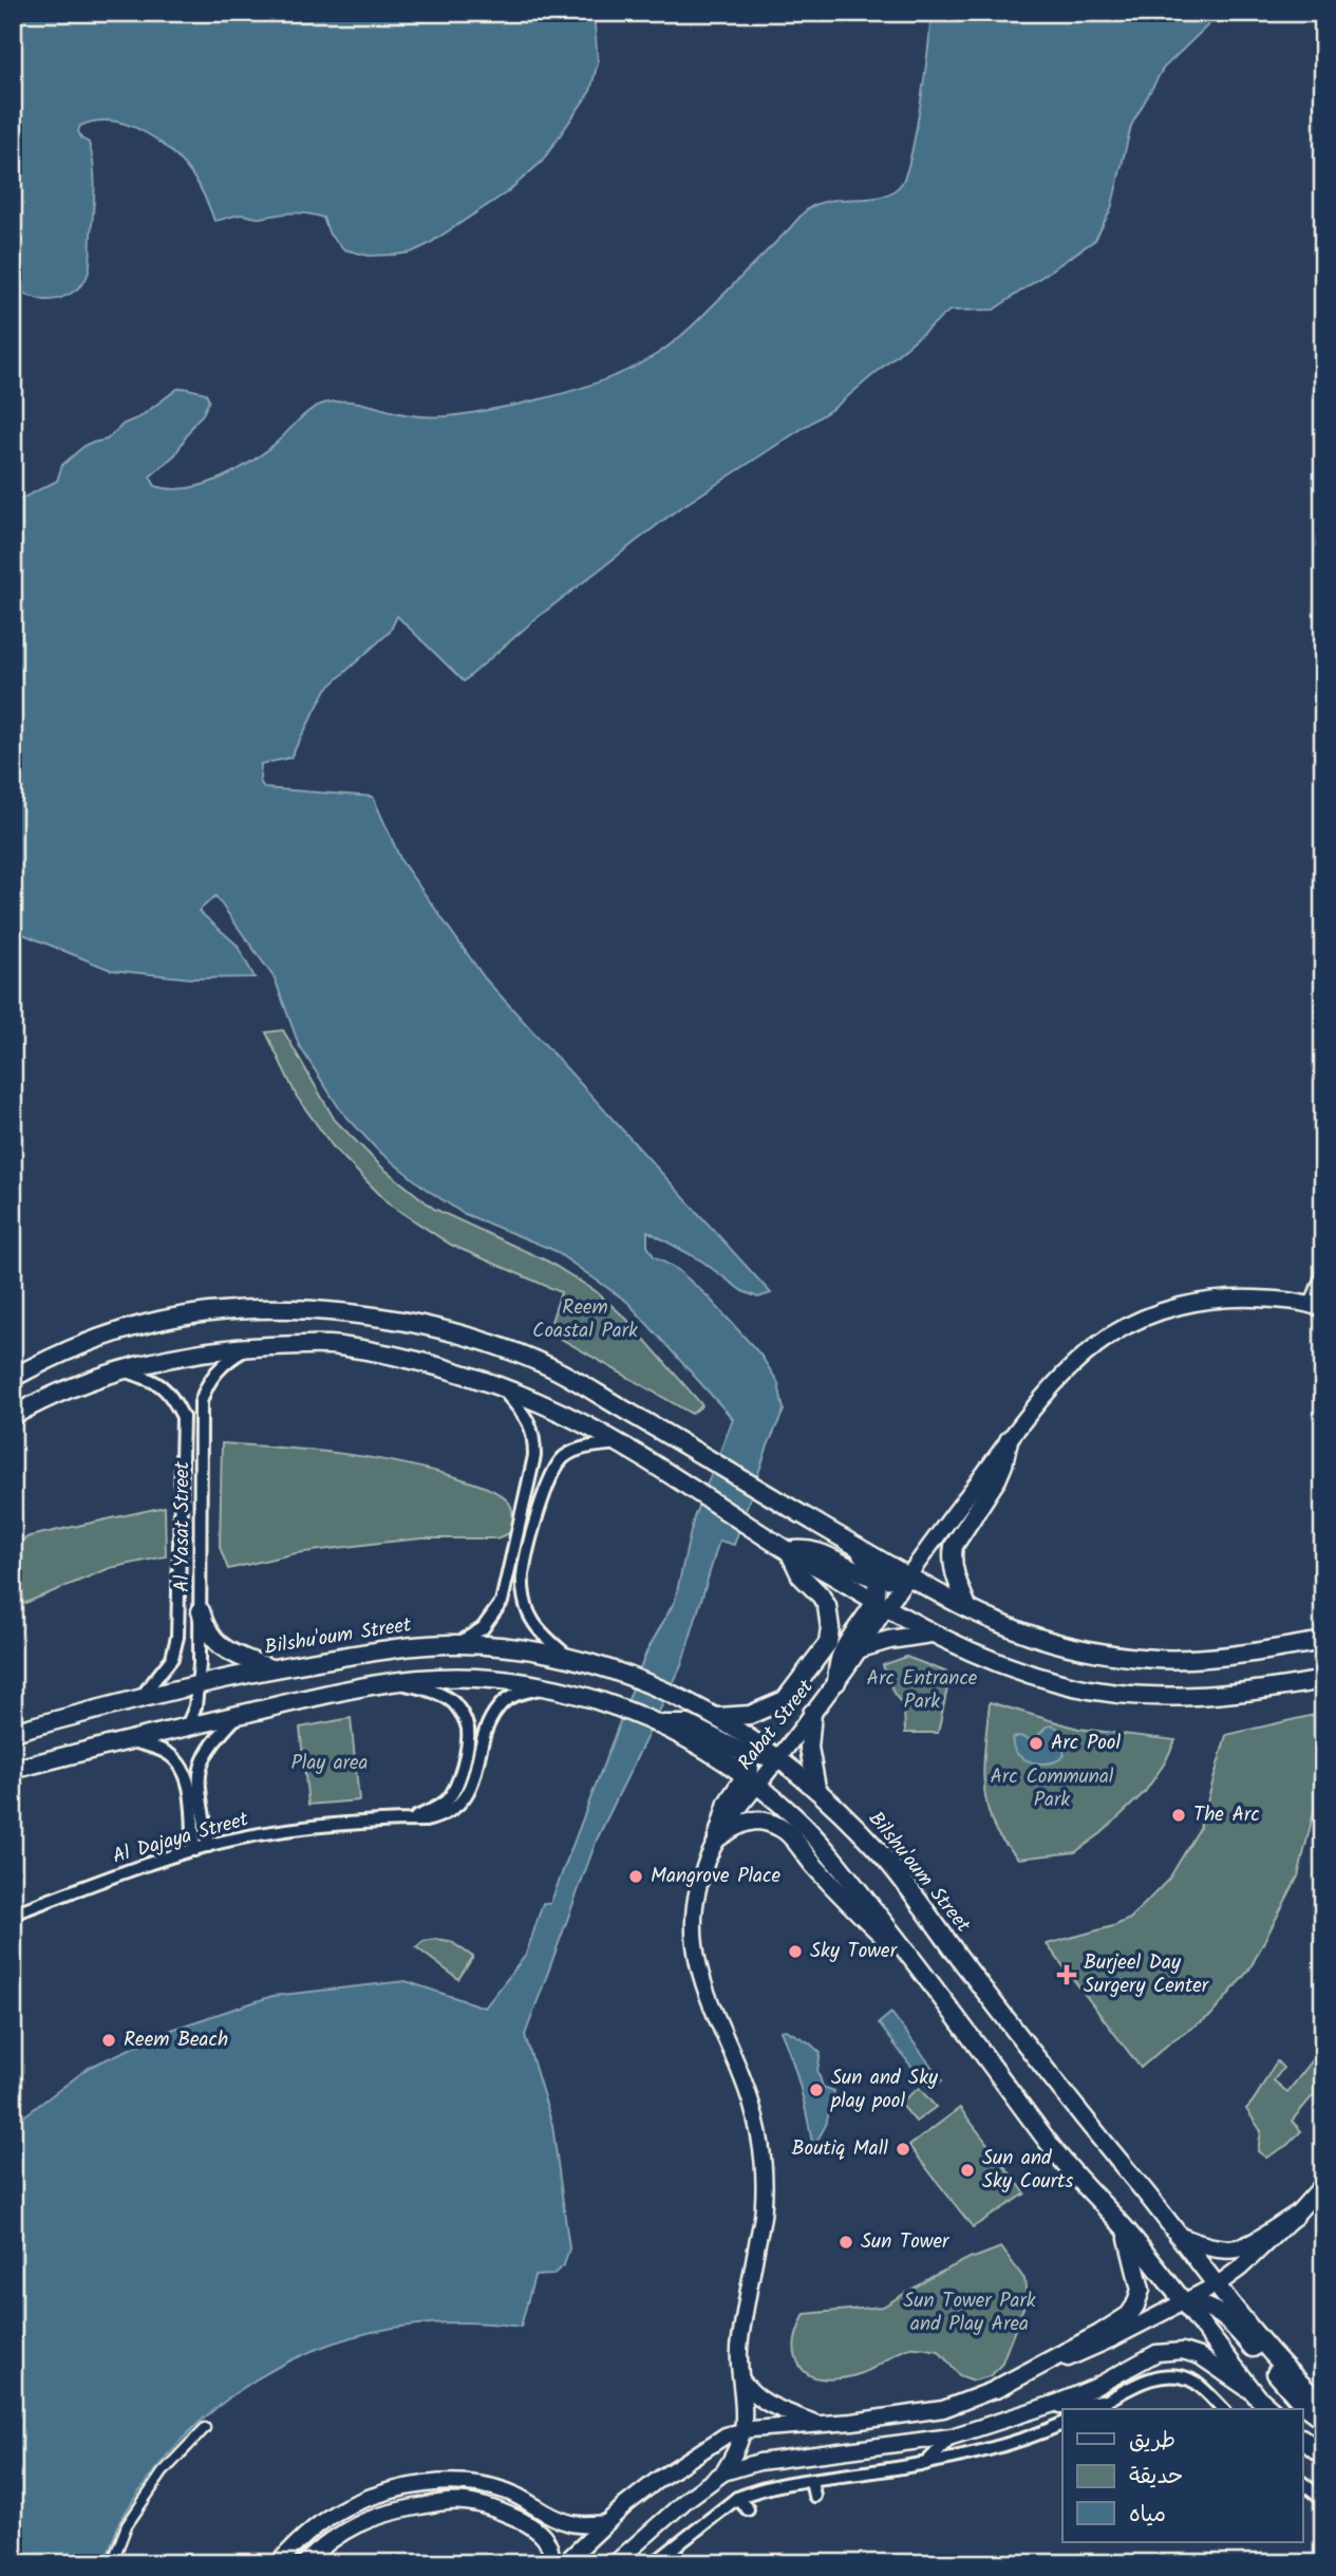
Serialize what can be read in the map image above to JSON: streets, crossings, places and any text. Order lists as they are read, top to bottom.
{
  "streets": {
    "main road": ["Bilshu'oum Street"],
    "street": ["Al Yasat Street", "Rabat Street", "Al Dajaya Street"]
  },
  "crossings": [
    ["Al Yasat Street", "Bilshu'oum Street"],
    ["Bilshu'oum Street", "Rabat Street"]
  ],
  "parks": [
    "Reem Coastal Park",
    "Arc Entrance Park",
    "Play area",
    "Arc Communal Park",
    "Sun Tower Park and Play Area"
  ],
  "places": {
    "other": [
      "Arc Pool",
      "The Arc",
      "Mangrove Place",
      "Sky Tower",
      "Reem Beach",
      "Sun and Sky play pool",
      "Boutiq Mall",
      "Sun and Sky Courts",
      "Sun Tower"
    ],
    "health": ["Burjeel Day Surgery Center"]
  },
  "legend": ["طريق", "حديقة", "مياه"]
}
